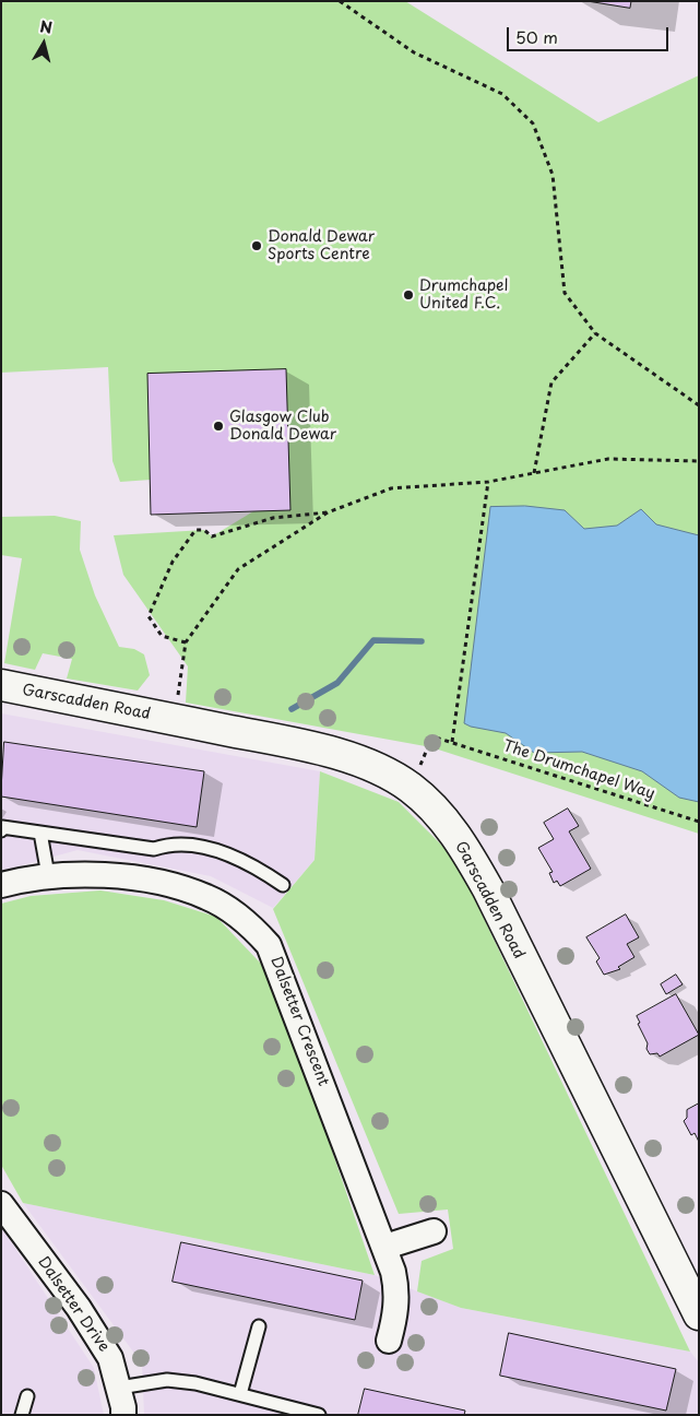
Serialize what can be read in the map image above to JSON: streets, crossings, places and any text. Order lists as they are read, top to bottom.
{
  "streets": {
    "street": ["Garscadden Road", "Dalsetter Crescent", "Dalsetter Drive"],
    "path": ["The Drumchapel Way"]
  },
  "places": ["Donald Dewar Sports Centre", "Drumchapel United F.C.", "Glasgow Club Donald Dewar"],
  "scale_bar": "50 m",
  "north": "top"
}
